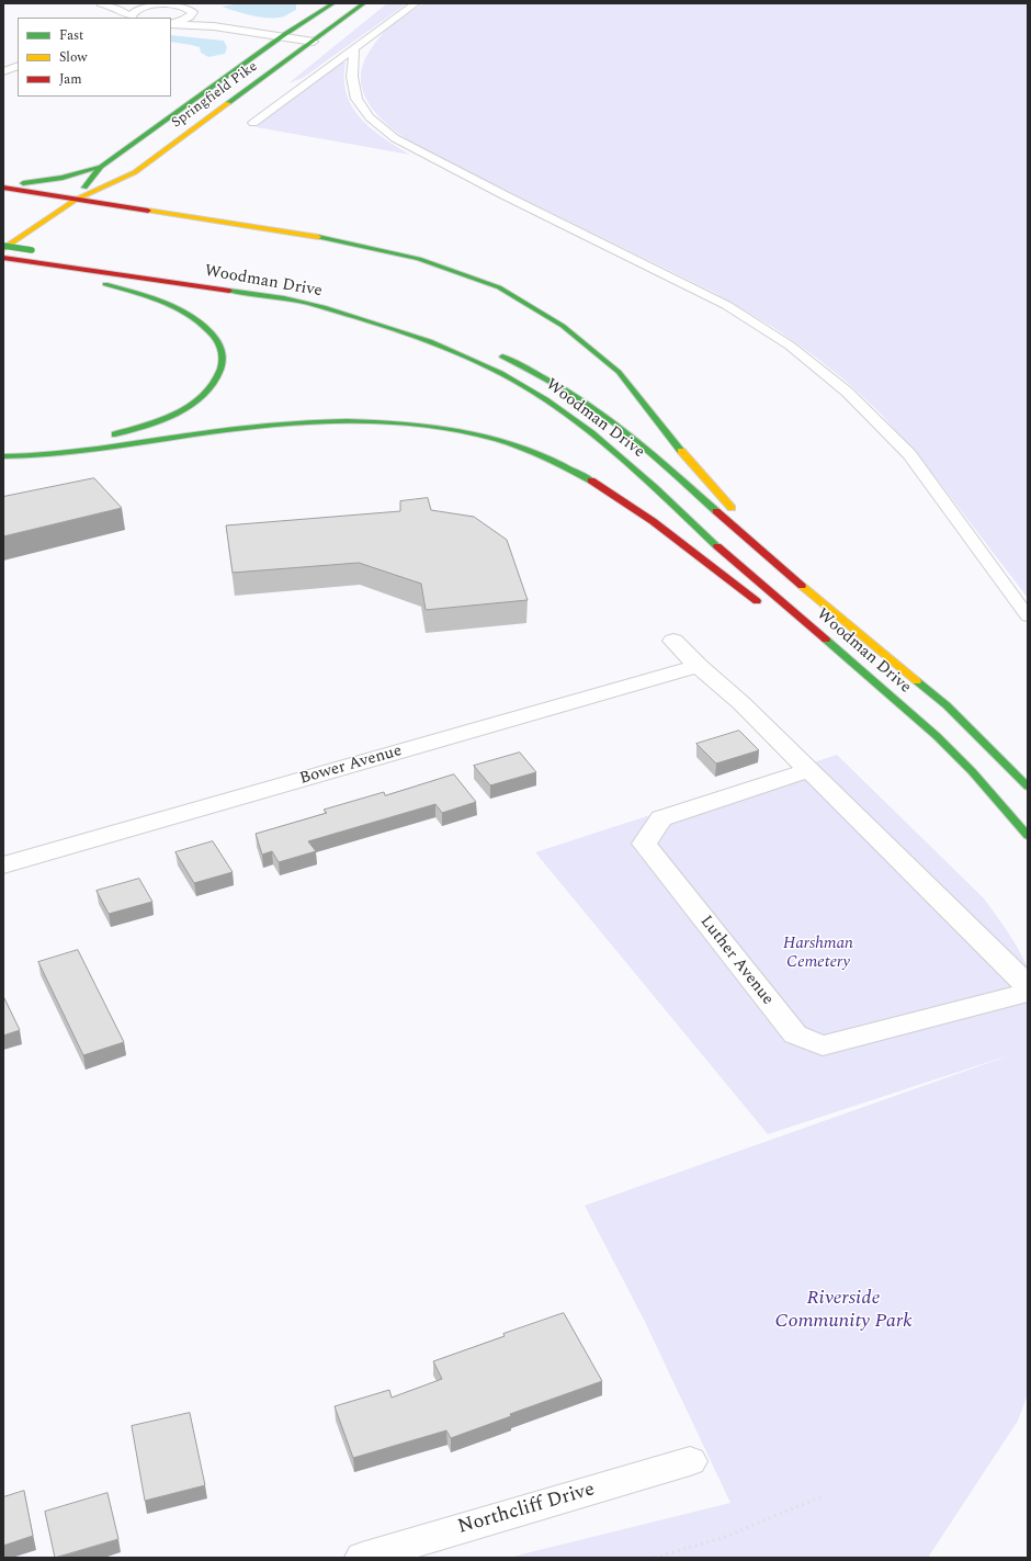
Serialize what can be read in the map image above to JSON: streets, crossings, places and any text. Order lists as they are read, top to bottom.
{
  "streets": {
    "main road": ["Springfield Pike", "Woodman Drive"],
    "street": ["Bower Avenue", "Luther Avenue", "Northcliff Drive"]
  },
  "parks": ["Harshman Cemetery", "Riverside Community Park"],
  "legend": ["Fast", "Slow", "Jam"]
}
